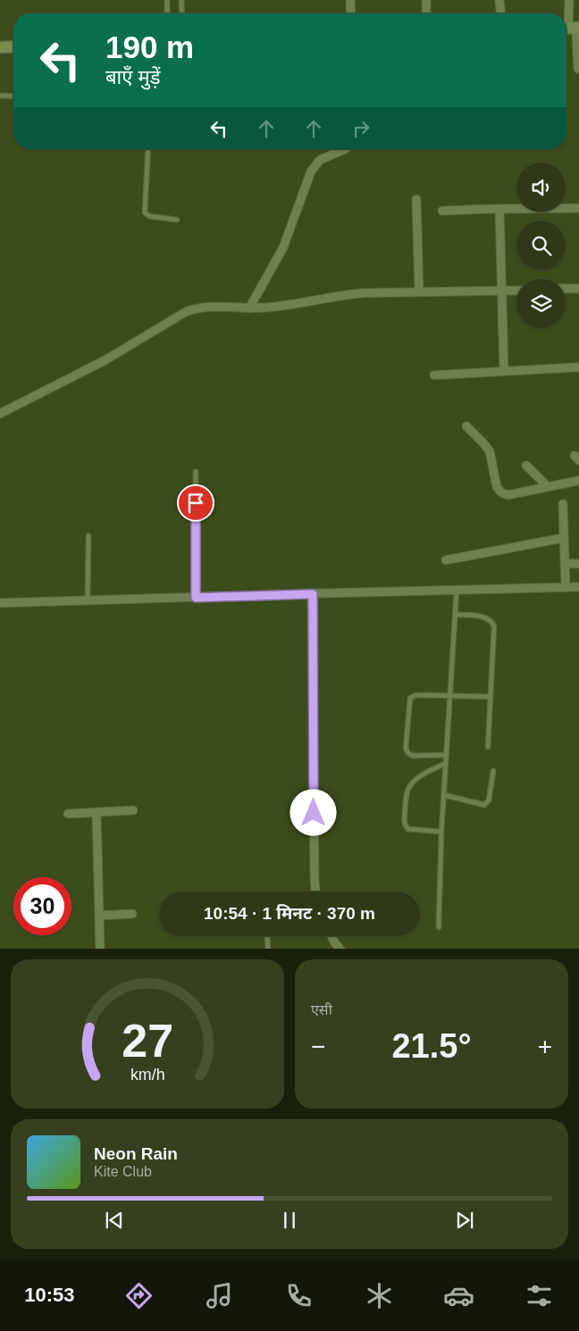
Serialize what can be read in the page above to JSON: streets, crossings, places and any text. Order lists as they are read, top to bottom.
{
  "page": {
    "turn": ["190 m", "बाएँ मुड़ें"],
    "limit": "30",
    "trip": "10:54 · 1 मिनट · 370 m",
    "tile": "एसी",
    "heat": ["−", "21.5°", "+"],
    "song": ["Neon Rain", "Kite Club"],
    "tabs": "10:53",
    "gauge": ["27", "km/h"]
  }
}
